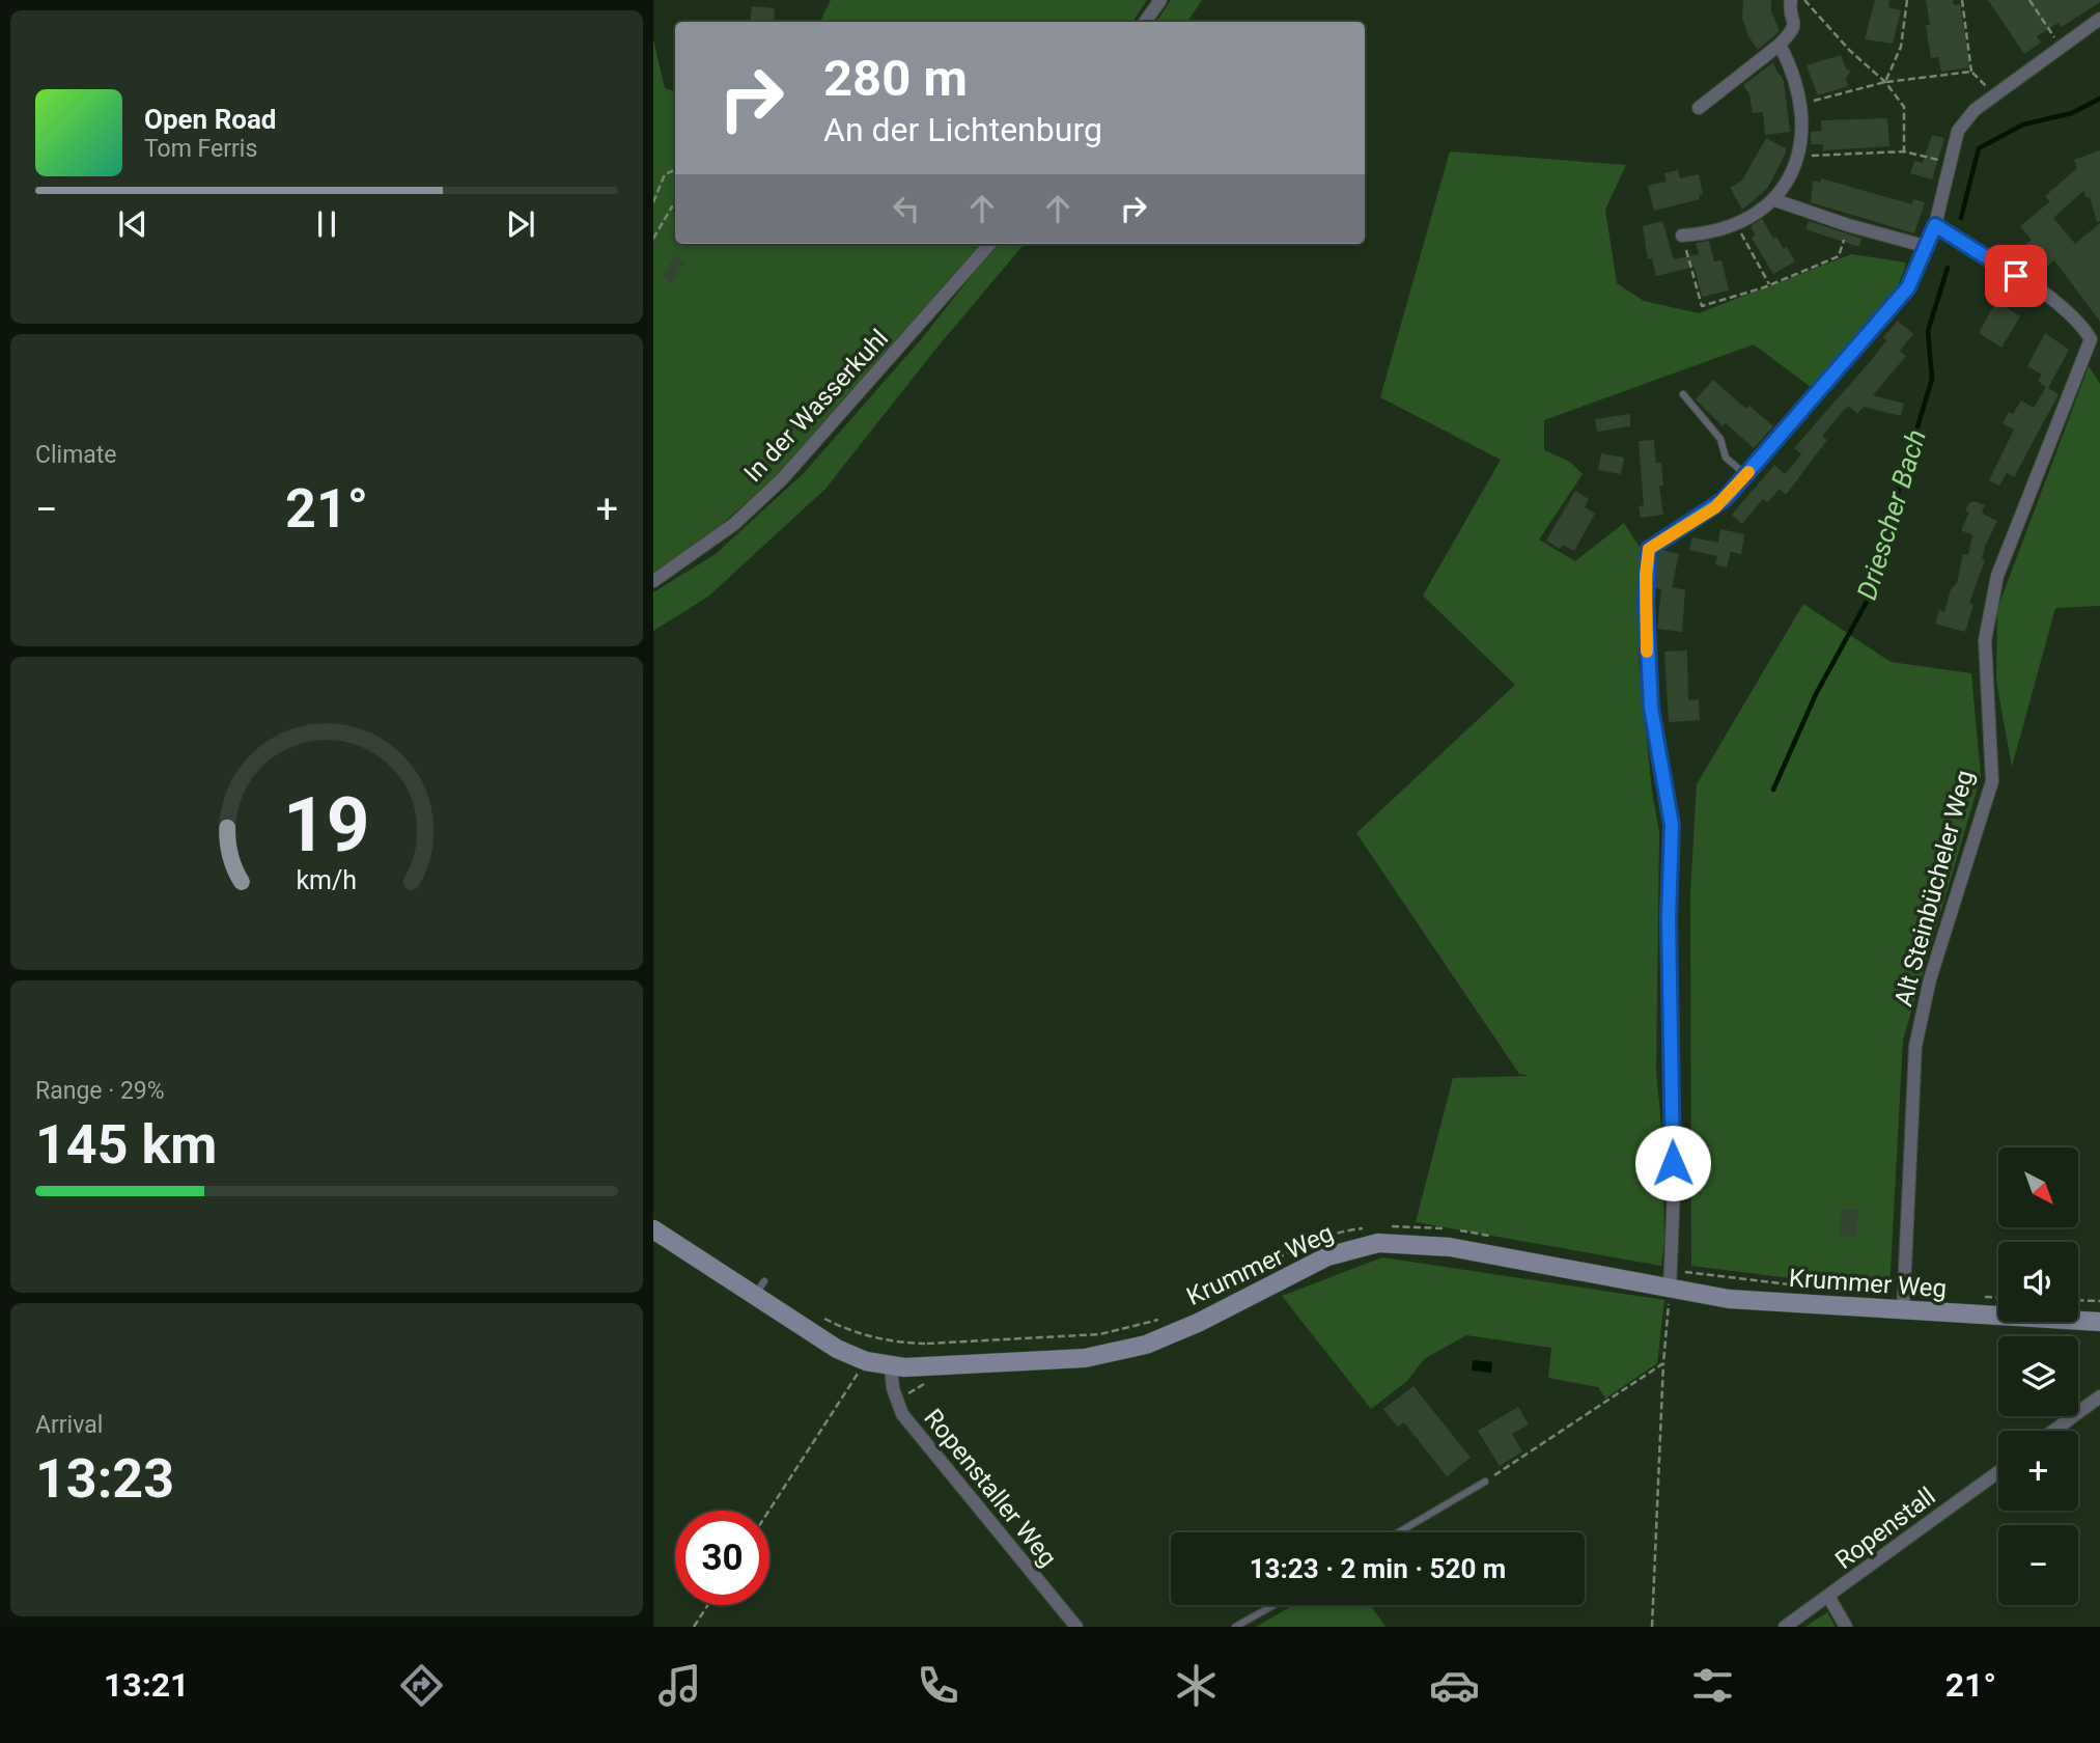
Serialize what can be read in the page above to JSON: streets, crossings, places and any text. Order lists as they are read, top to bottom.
{
  "streets": {
    "main road": ["Krummer Weg"],
    "street": [
      "In der Wasserkuhl",
      "Alt Steinbücheler Weg",
      "Ropenstaller Weg",
      "Ropenstall"
    ]
  },
  "crossings": [
    ["Alt Steinbücheler Weg", "Krummer Weg"],
    ["Krummer Weg", "Ropenstaller Weg"]
  ],
  "water": ["Driescher Bach"],
  "north": "bottom right",
  "page": {
    "turn": ["280 m", "An der Lichtenburg"],
    "song": ["Open Road", "Tom Ferris"],
    "tile": [
      "Climate",
      ["Range · 29%", "145 km"],
      ["Arrival", "13:23"]
    ],
    "heat": ["−", "21°", "+"],
    "map_buttons": ["+", "−"],
    "limit": "30",
    "trip": "13:23 · 2 min · 520 m",
    "tabs": ["13:21", "21°"],
    "gauge": ["19", "km/h"]
  }
}
